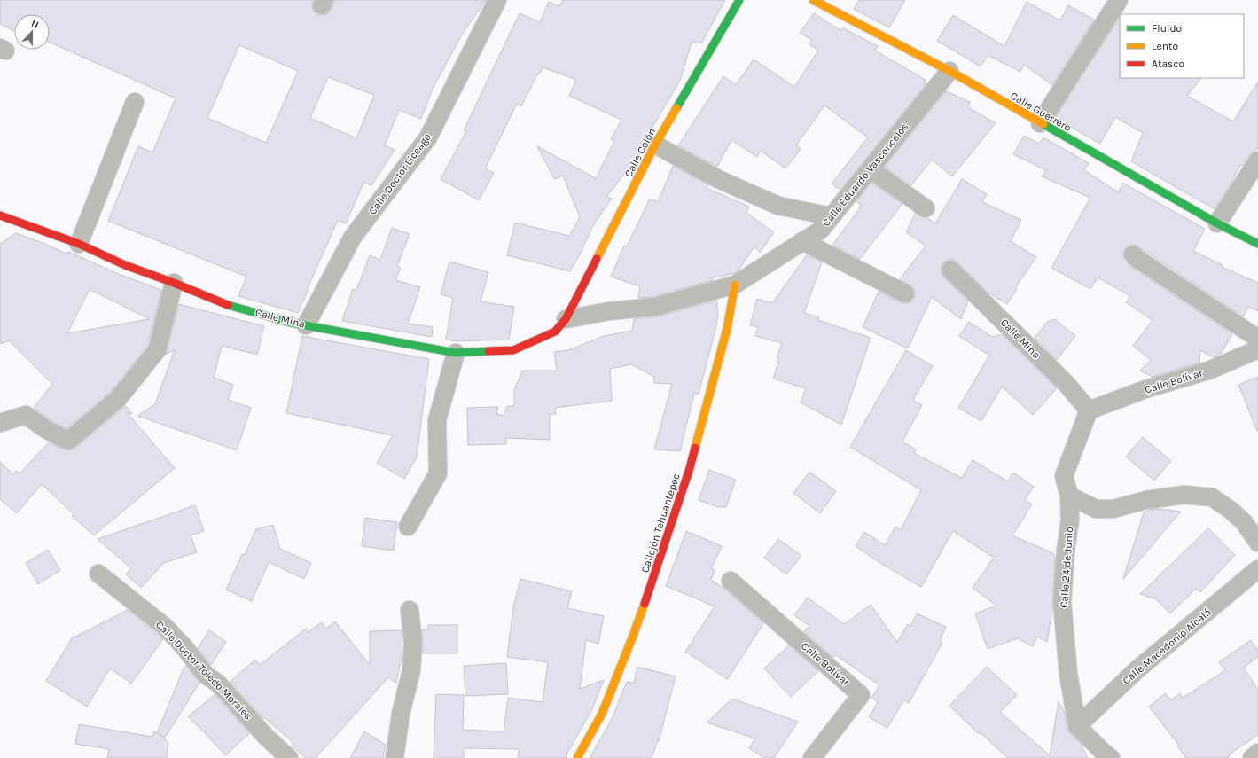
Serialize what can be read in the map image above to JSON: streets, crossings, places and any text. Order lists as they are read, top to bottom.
{
  "streets": {
    "street": [
      "Calle Guerrero",
      "Calle Colón",
      "Calle Doctor Liceaga",
      "Calle Eduardo Vasconcelos",
      "Calle Mina",
      "Calle Bolívar",
      "Callejón Tehuantepec",
      "Calle 24 de Junio",
      "Calle Macedonio Alcalá",
      "Calle Doctor Toledo Morales"
    ]
  },
  "crossings": [
    ["Calle Guerrero", "Calle Eduardo Vasconcelos"],
    ["Calle Colón", "Calle Eduardo Vasconcelos"],
    ["Calle Colón", "Calle Mina"],
    ["Calle Doctor Liceaga", "Calle Mina"],
    ["Calle Eduardo Vasconcelos", "Calle Mina"],
    ["Calle Eduardo Vasconcelos", "Callejón Tehuantepec"],
    ["Calle Mina", "Calle Bolívar"],
    ["Calle Mina", "Calle 24 de Junio"],
    ["Calle Bolívar", "Calle 24 de Junio"],
    ["Calle 24 de Junio", "Calle Macedonio Alcalá"]
  ],
  "legend": ["Fluido", "Lento", "Atasco"],
  "north": "top"
}
